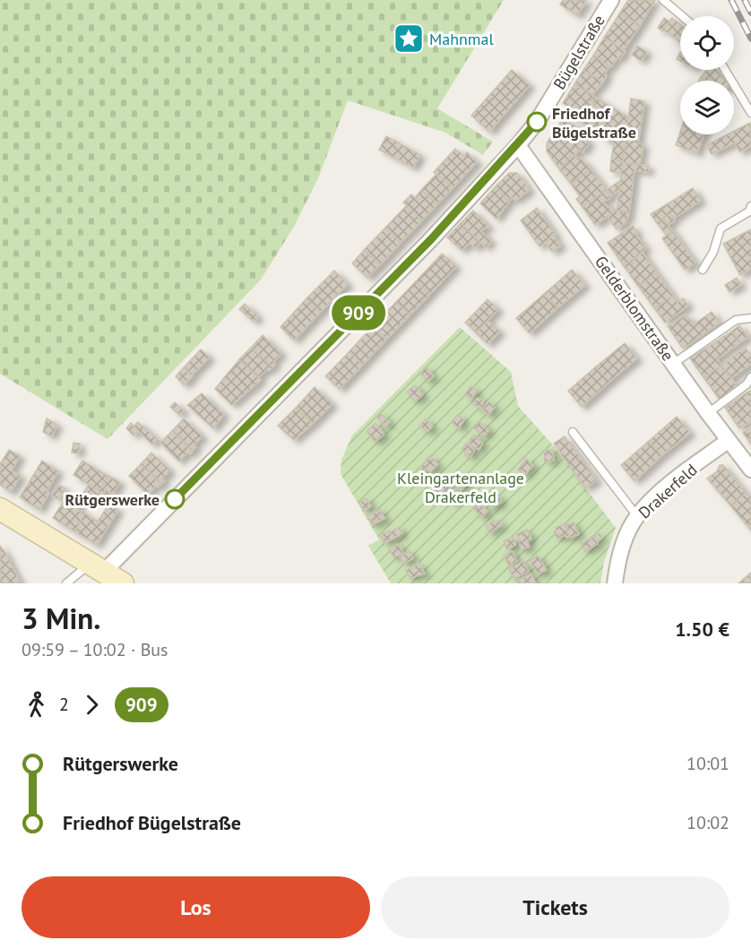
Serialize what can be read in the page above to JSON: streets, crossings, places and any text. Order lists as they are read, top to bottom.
{
  "streets": {
    "street": ["Bügelstraße", "Gelderblomstraße", "Drakerfeld"]
  },
  "crossings": [
    ["Bügelstraße", "Gelderblomstraße"],
    ["Gelderblomstraße", "Drakerfeld"]
  ],
  "parks": ["Kleingartenanlage Drakerfeld"],
  "places": {
    "place": ["Mahnmal"],
    "other": ["Friedhof Bügelstraße", "Rütgerswerke"]
  },
  "lines": ["bus line 909"],
  "page": {
    "on_map": "909",
    "heading": ["3 Min.", "09:59 – 10:02 · Bus", "1.50 €"],
    "legs": ["2", "909"],
    "list": [
      {
        "name": "Rütgerswerke",
        "value": "10:01"
      },
      {
        "name": "Friedhof Bügelstraße",
        "value": "10:02"
      }
    ],
    "buttons": ["Los", "Tickets"]
  }
}
